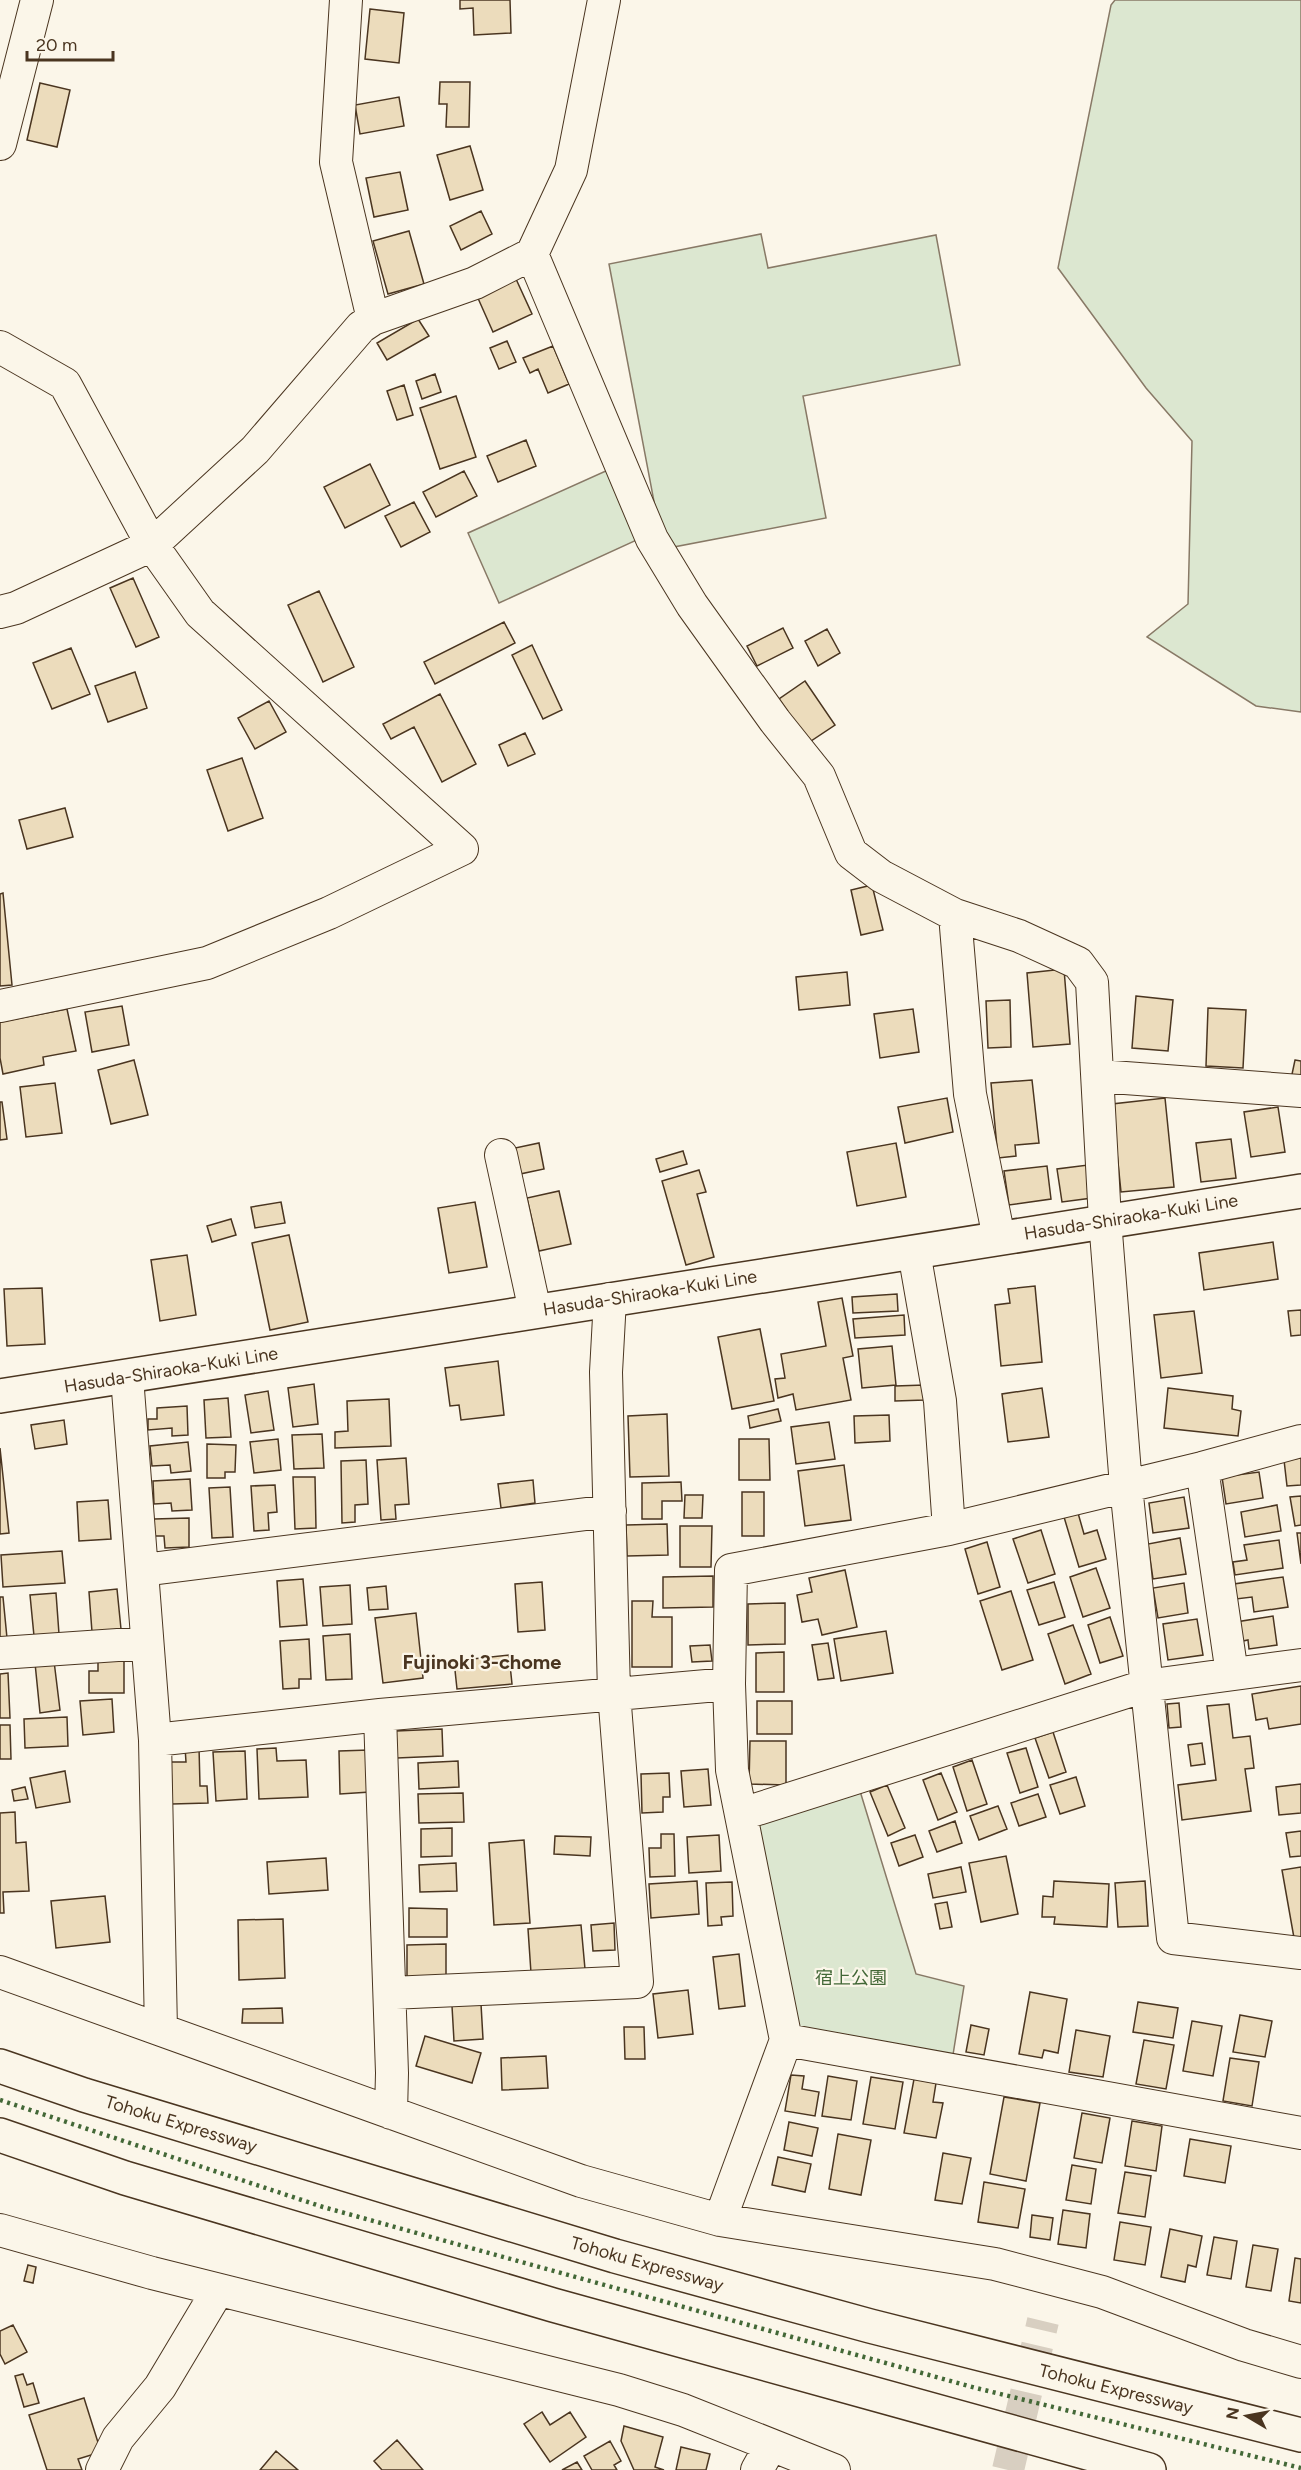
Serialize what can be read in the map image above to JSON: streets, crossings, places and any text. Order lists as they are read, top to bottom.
{
  "streets": {
    "main road": ["Hasuda-Shiraoka-Kuki Line", "Tohoku Expressway"]
  },
  "districts": ["Fujinoki 3-chome"],
  "parks": ["宿上公園"],
  "scale_bar": "20 m",
  "north": "left"
}
